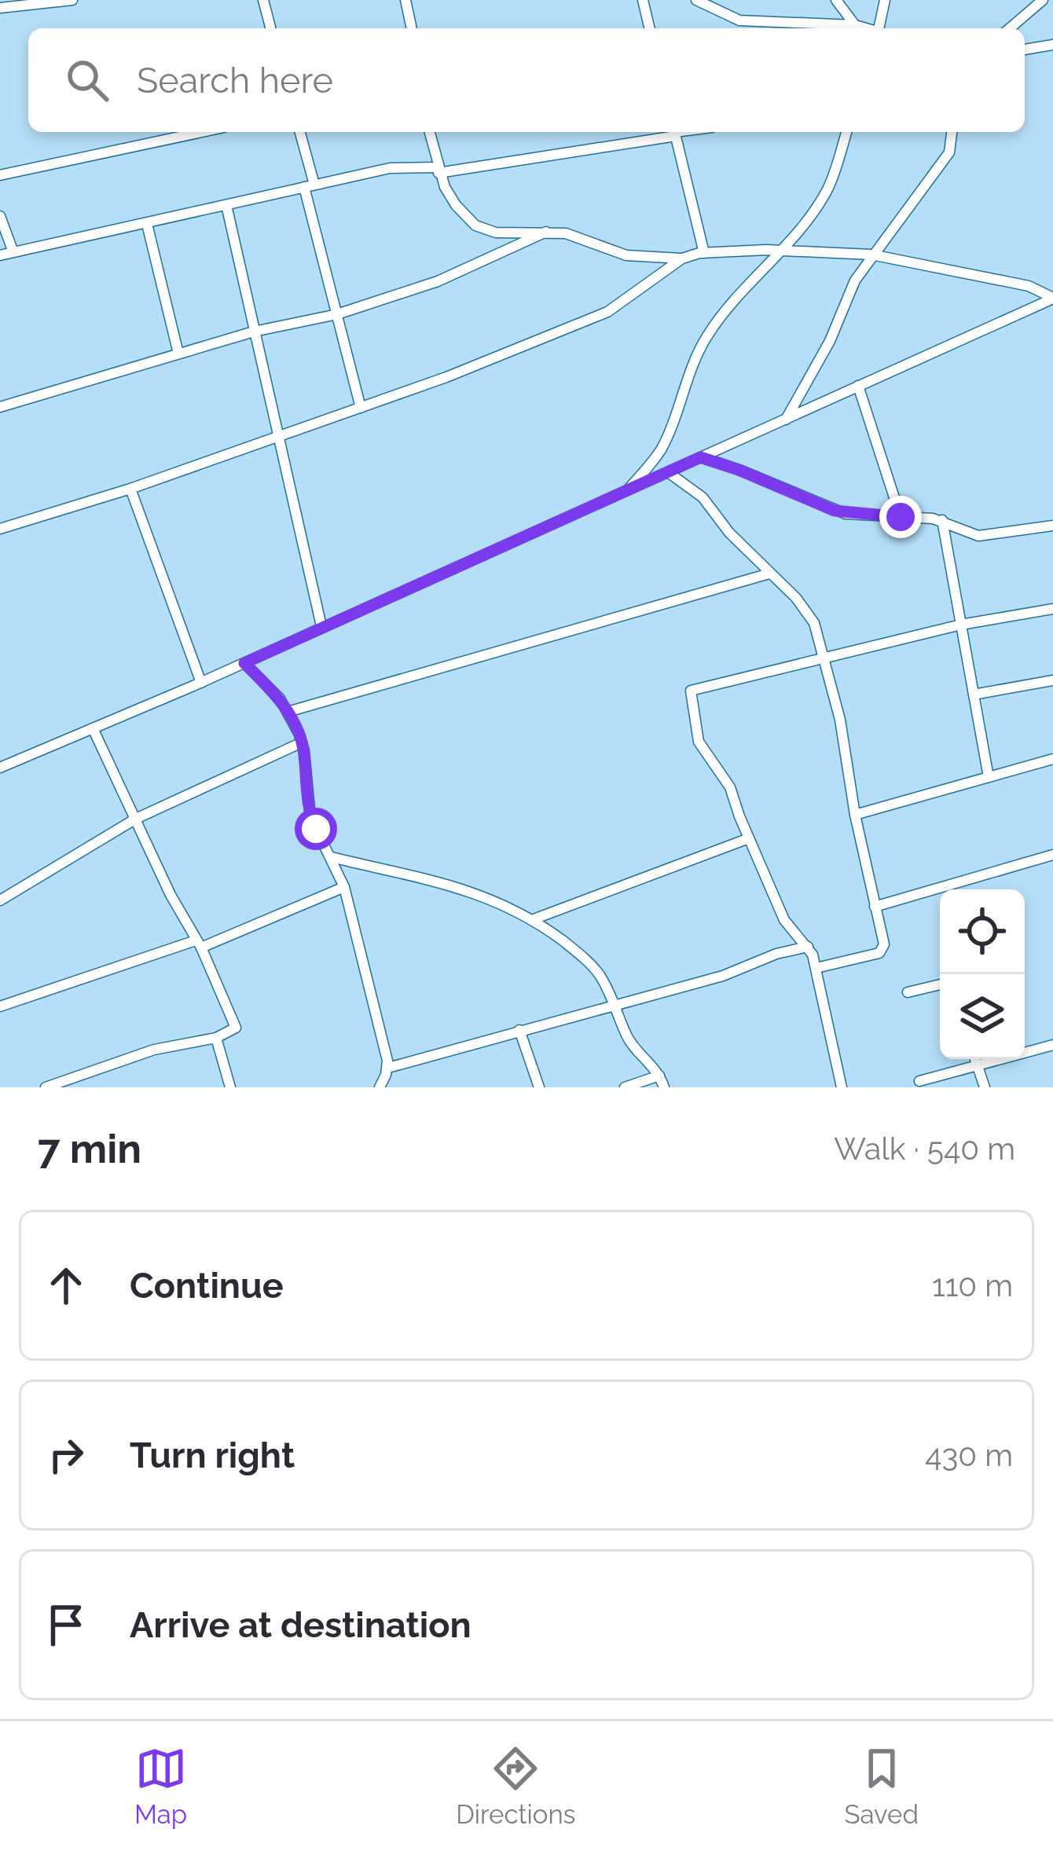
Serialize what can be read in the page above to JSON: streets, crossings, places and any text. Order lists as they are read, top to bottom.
{
  "page": {
    "search": "Search here",
    "heading": ["7 min", "Walk · 540 m"],
    "list": [
      ["Continue", "110 m"],
      ["Turn right", "430 m"],
      "Arrive at destination"
    ],
    "nav": ["Map", "Directions", "Saved"]
  }
}
